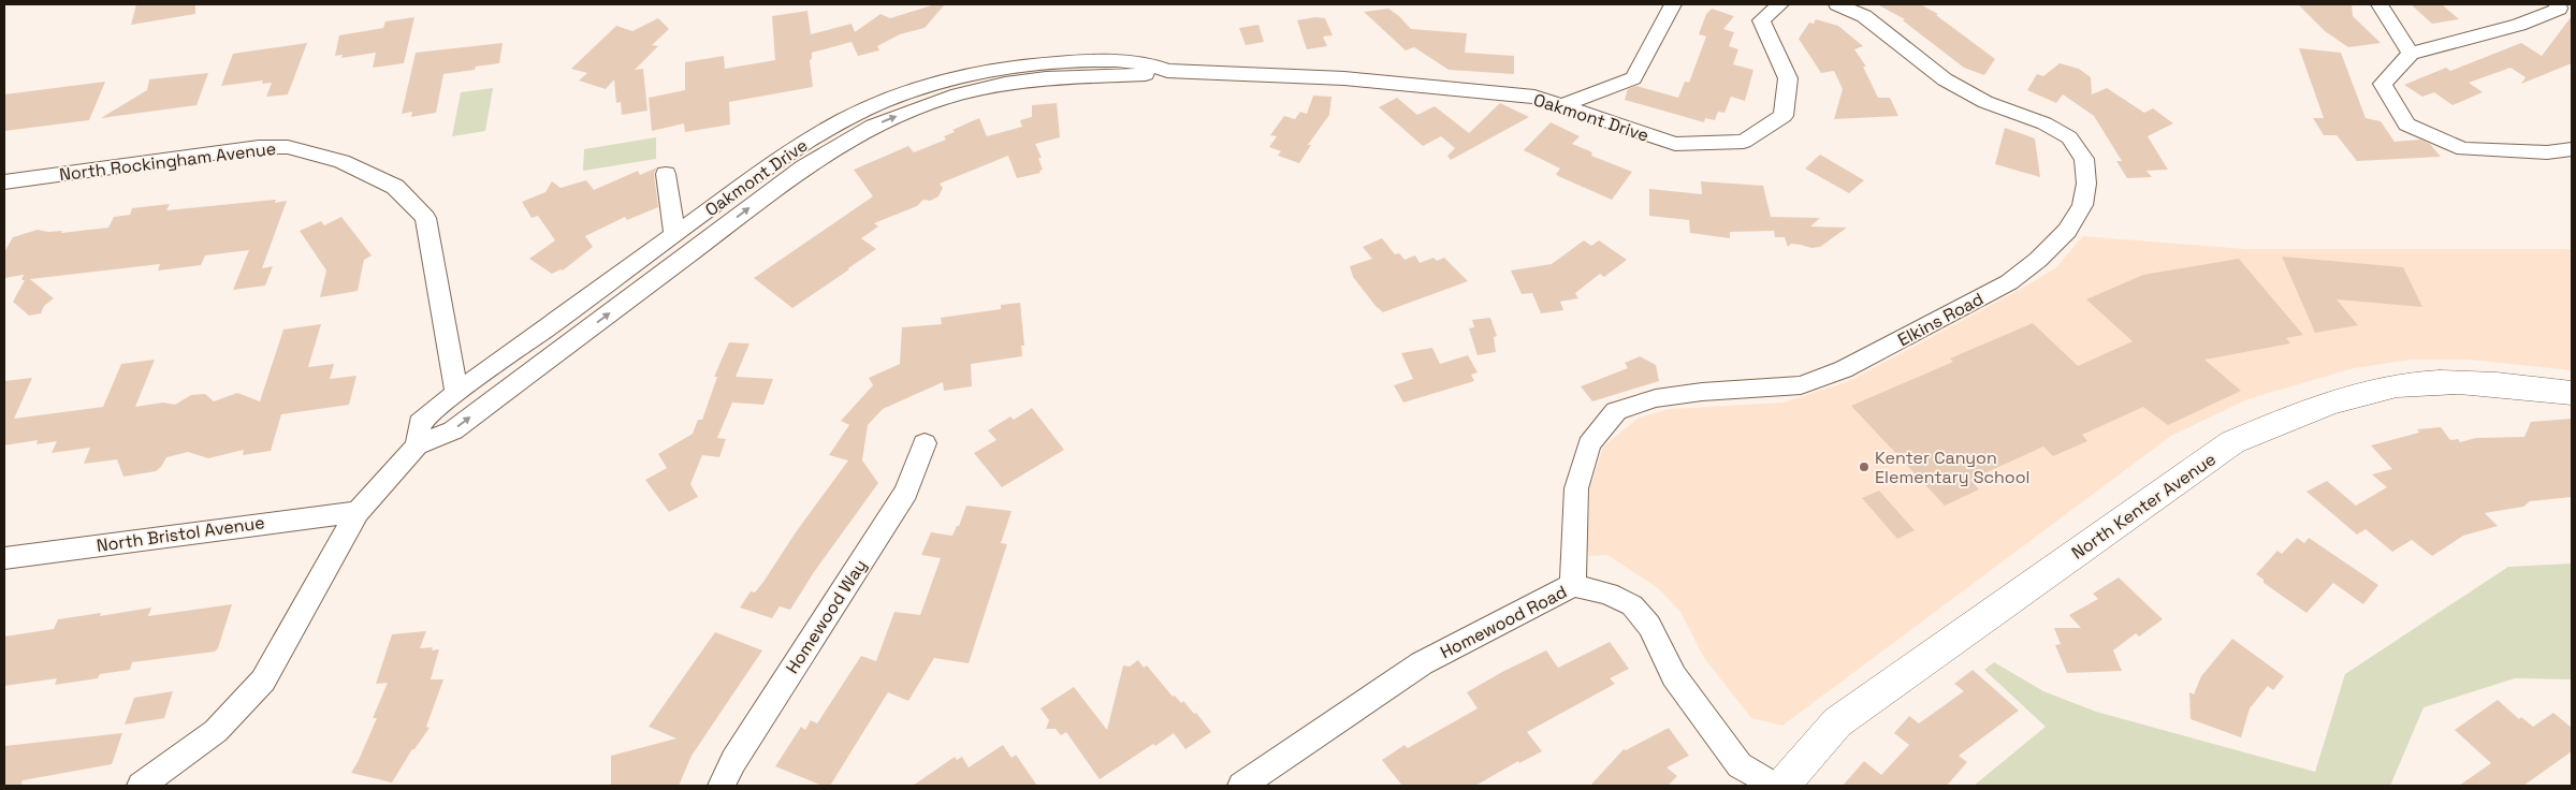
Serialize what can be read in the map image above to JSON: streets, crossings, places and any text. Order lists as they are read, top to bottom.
{
  "streets": {
    "street": [
      "Oakmont Drive",
      "North Rockingham Avenue",
      "Elkins Road",
      "North Kenter Avenue",
      "North Bristol Avenue",
      "Homewood Way",
      "Homewood Road"
    ]
  },
  "crossings": [
    ["Oakmont Drive", "North Rockingham Avenue"],
    ["Oakmont Drive", "North Bristol Avenue"],
    ["Elkins Road", "Homewood Road"]
  ],
  "places": ["Kenter Canyon Elementary School"]
}
